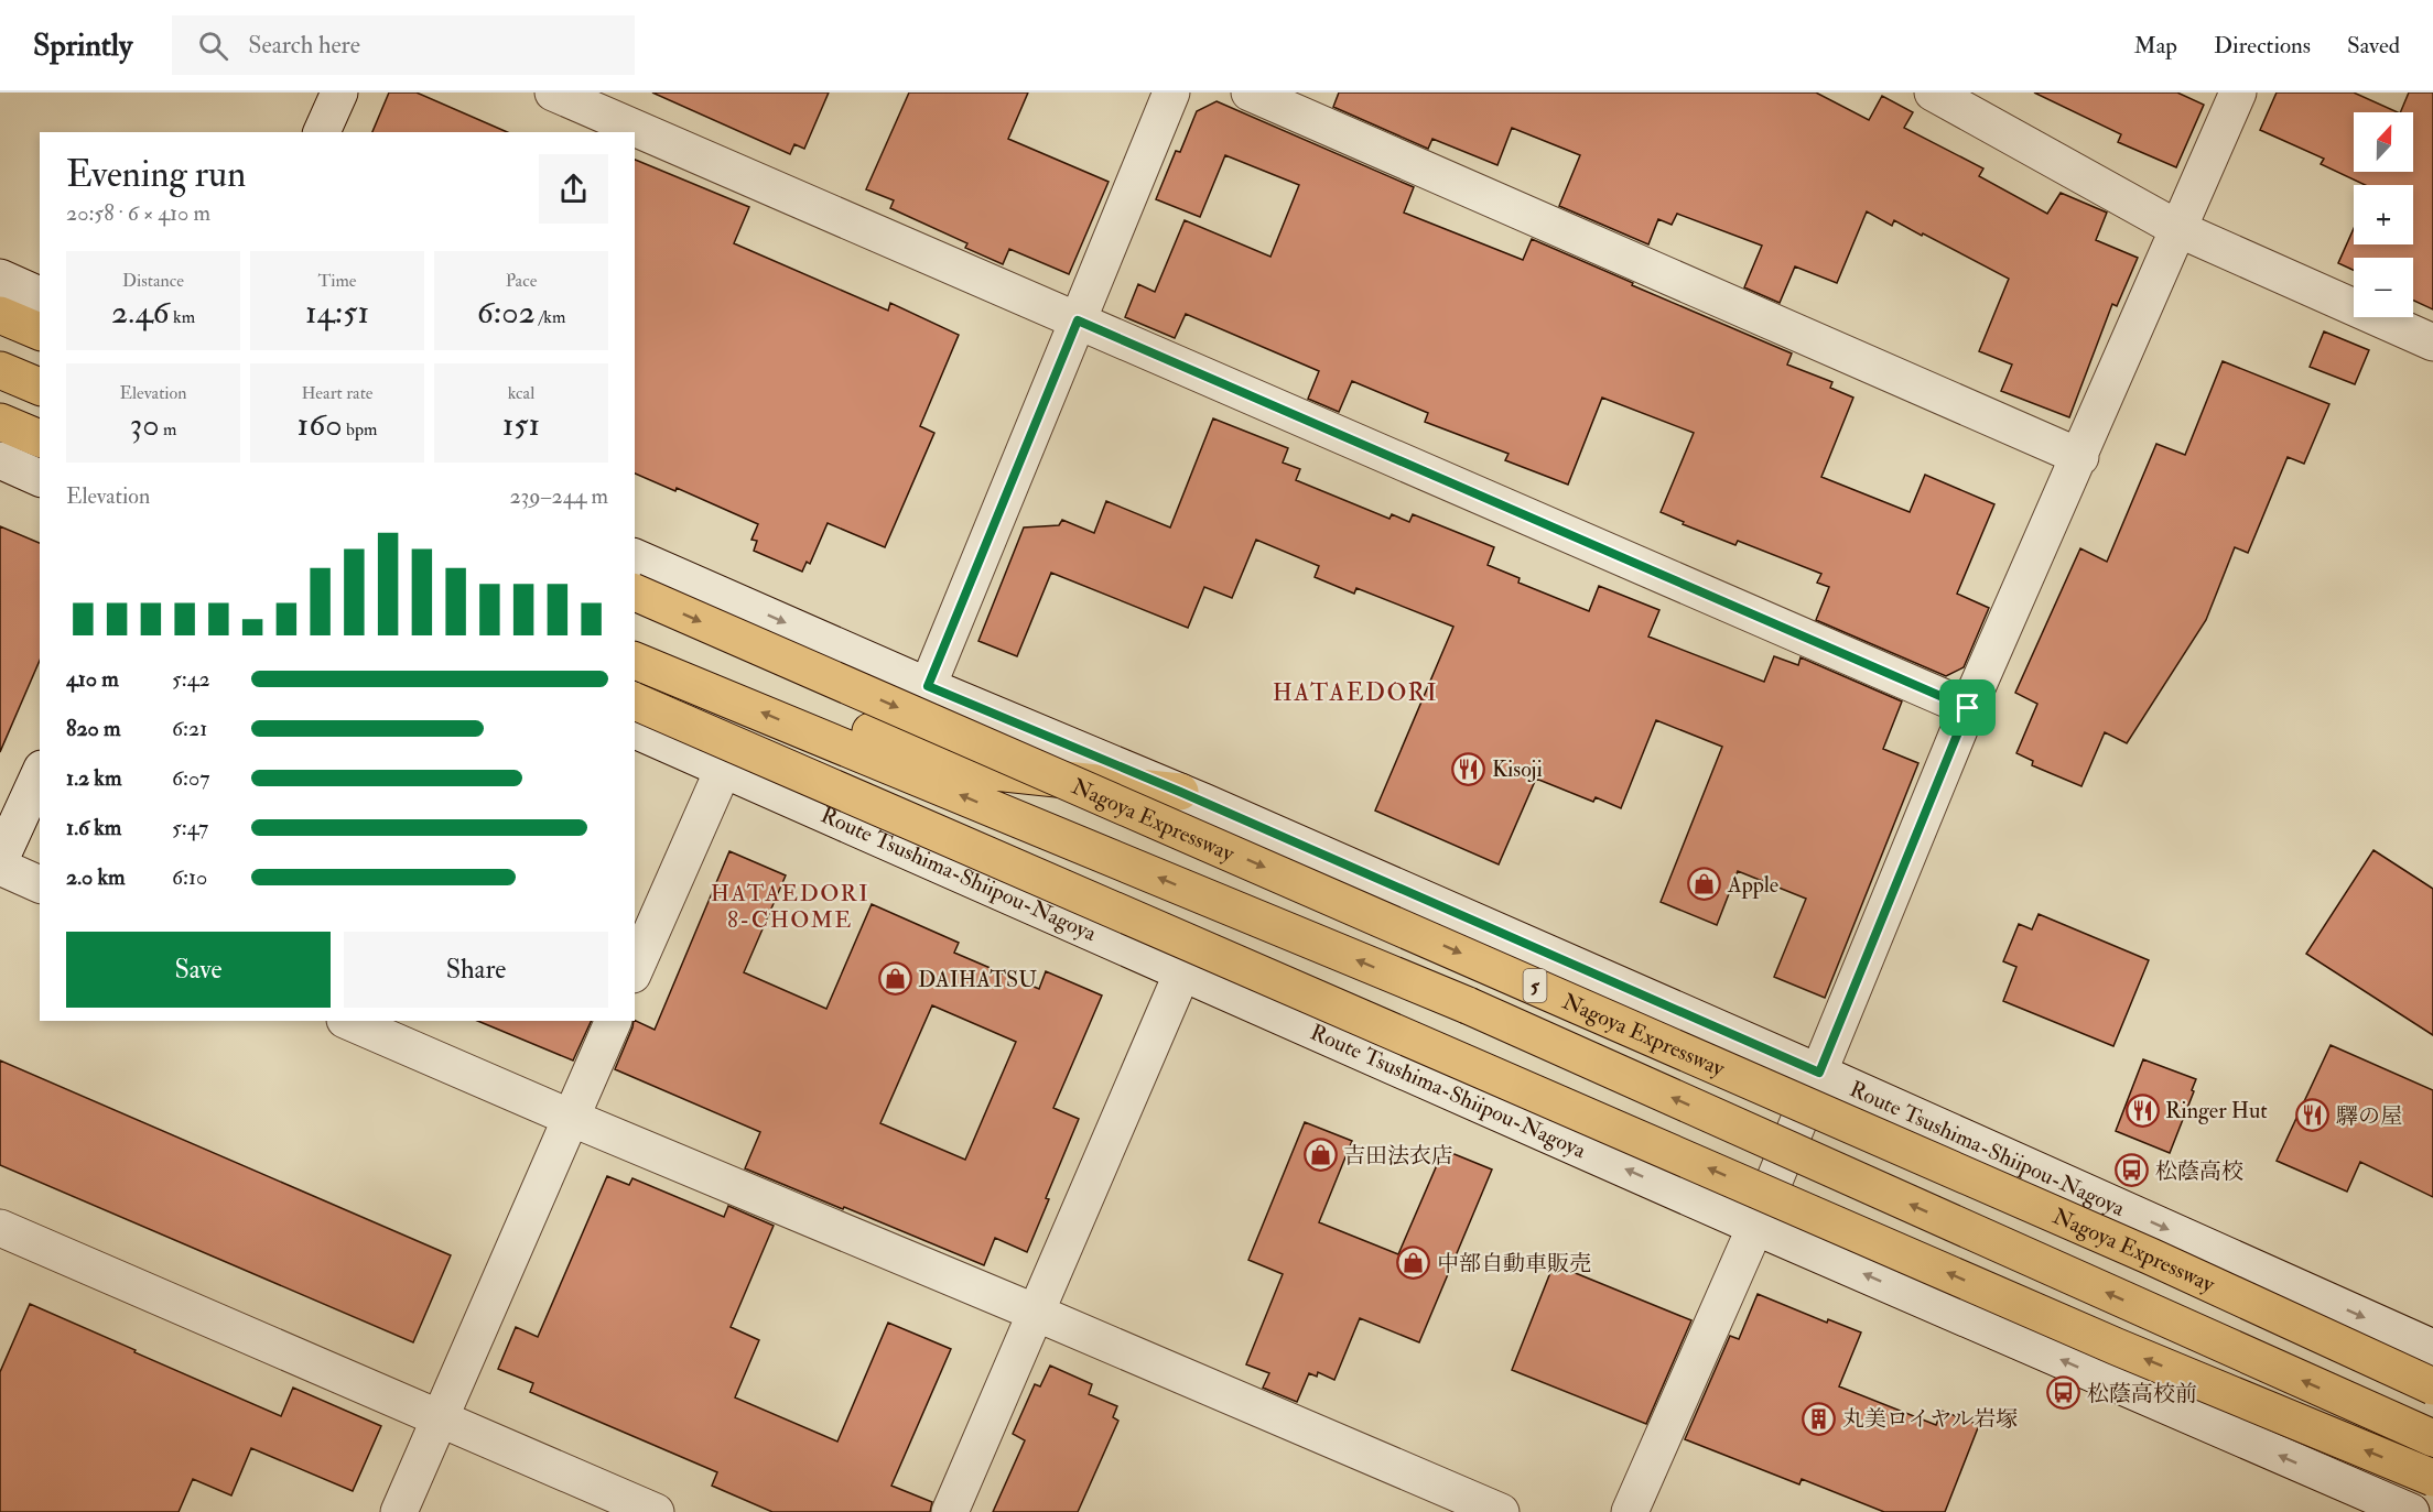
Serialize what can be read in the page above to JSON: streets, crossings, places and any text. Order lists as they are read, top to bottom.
{
  "streets": {
    "highway": ["Nagoya Expressway", "5"],
    "street": ["Route Tsushima-Shiipou-Nagoya"]
  },
  "districts": ["HATAEDORI", "HATAEDORI 8-CHOME"],
  "places": {
    "restaurant": ["Kisoji", "Ringer Hut", "驛の屋"],
    "shop": [
      "Apple",
      "DAIHATSU",
      "吉田法衣店",
      "中部自動車販売"
    ],
    "bus stop": ["松蔭高校", "松蔭高校前"],
    "building": ["丸美ロイヤル岩塚"]
  },
  "north": "top",
  "page": {
    "header": "Sprintly",
    "search": "Search here",
    "nav": ["Map", "Directions", "Saved"],
    "map_buttons": ["+", "−"],
    "heading": ["Evening run", "20:58 · 6 × 410 m"],
    "stats": [
      ["Distance", "2.46 km"],
      ["Time", "14:51"],
      ["Pace", "6:02 /km"],
      ["Elevation", "30 m"],
      ["Heart rate", "160 bpm"],
      ["kcal", "151"]
    ],
    "chart": ["Elevation", "239–244 m"],
    "list": [
      {
        "name": "410 m",
        "note": "5:42"
      },
      {
        "name": "820 m",
        "note": "6:21"
      },
      {
        "name": "1.2 km",
        "note": "6:07"
      },
      {
        "name": "1.6 km",
        "note": "5:47"
      },
      {
        "name": "2.0 km",
        "note": "6:10"
      }
    ],
    "buttons": ["Save", "Share"]
  }
}
